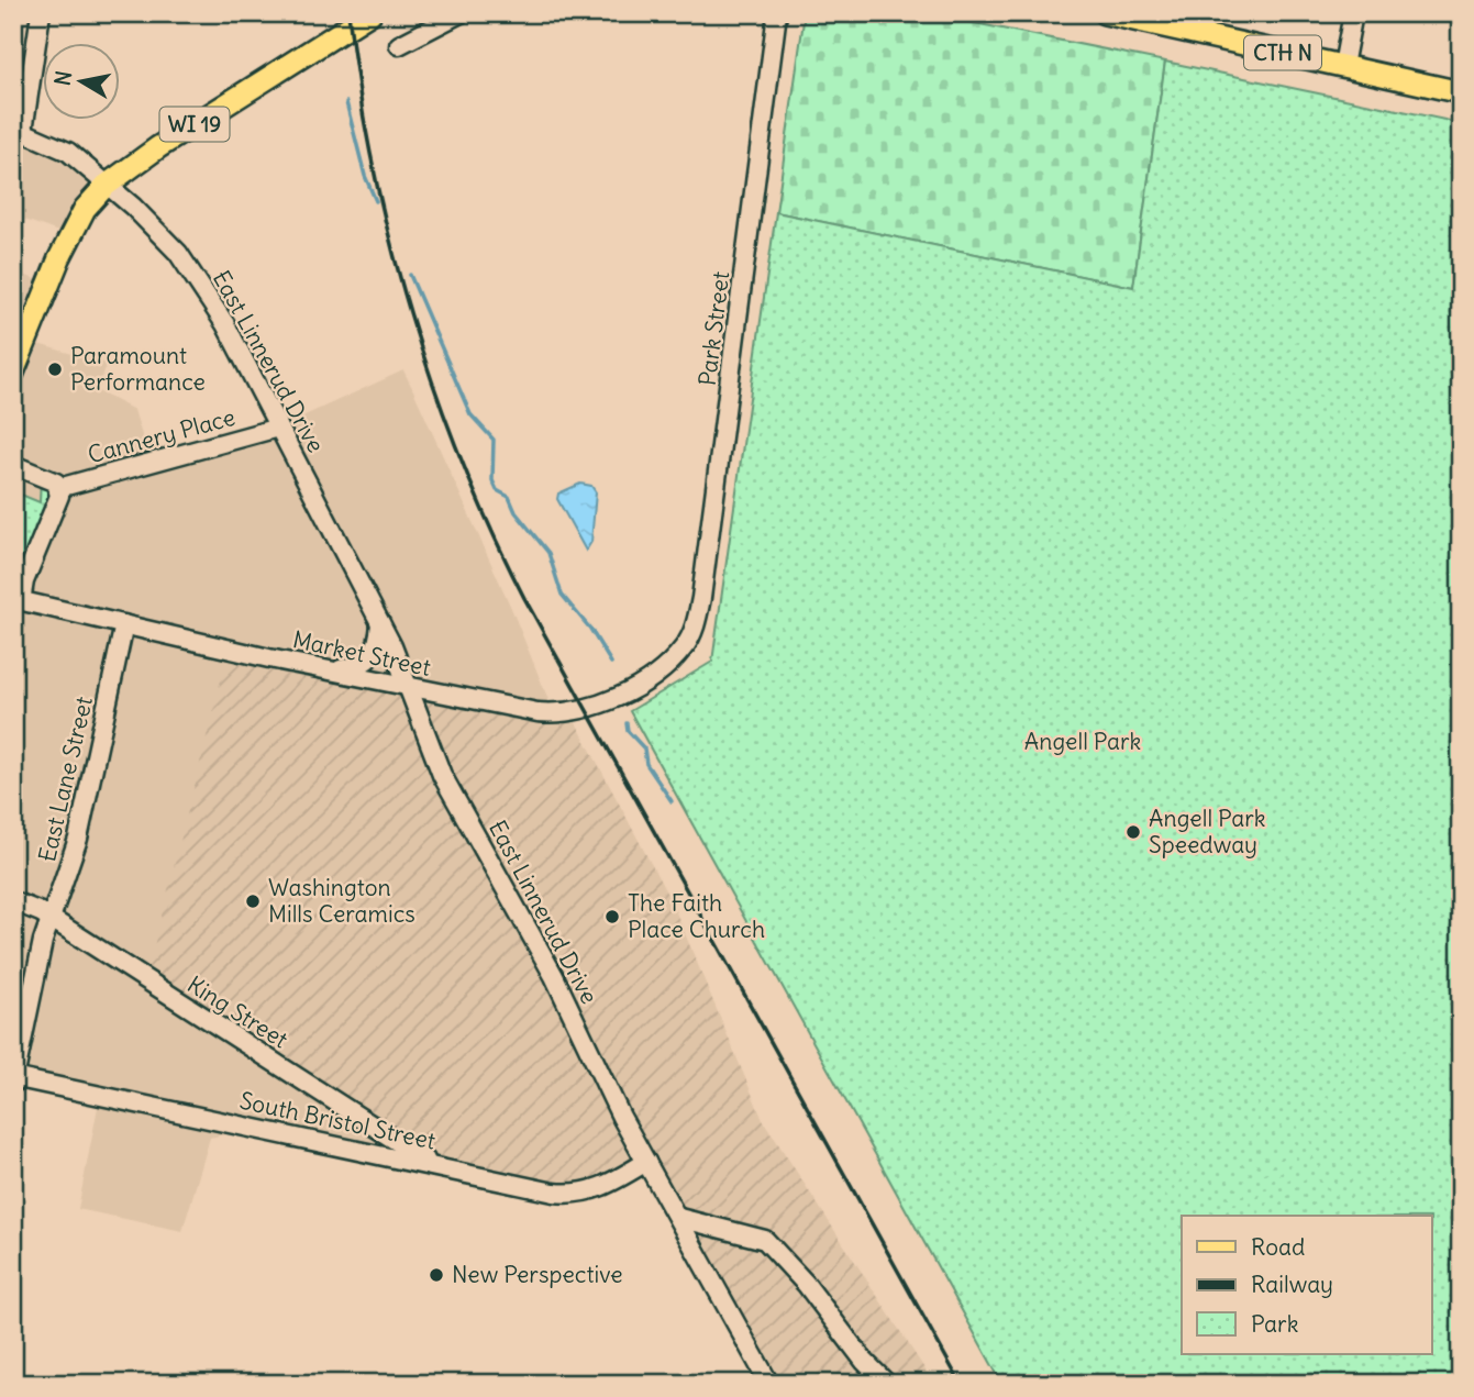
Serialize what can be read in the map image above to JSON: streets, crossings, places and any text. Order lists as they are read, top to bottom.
{
  "streets": {
    "main road": ["CTH N", "WI 19"],
    "street": [
      "Park Street",
      "East Linnerud Drive",
      "Cannery Place",
      "Market Street",
      "East Lane Street",
      "King Street",
      "South Bristol Street"
    ]
  },
  "crossings": [
    ["WI 19", "East Linnerud Drive"],
    ["Park Street", "Market Street"],
    ["East Linnerud Drive", "Cannery Place"],
    ["East Linnerud Drive", "Market Street"],
    ["East Linnerud Drive", "South Bristol Street"],
    ["Market Street", "East Lane Street"],
    ["East Lane Street", "King Street"],
    ["East Lane Street", "South Bristol Street"],
    ["King Street", "South Bristol Street"]
  ],
  "parks": ["Angell Park"],
  "places": [
    "Paramount Performance",
    "Angell Park Speedway",
    "Washington Mills Ceramics",
    "The Faith Place Church",
    "New Perspective"
  ],
  "legend": ["Road", "Railway", "Park"],
  "north": "left"
}
